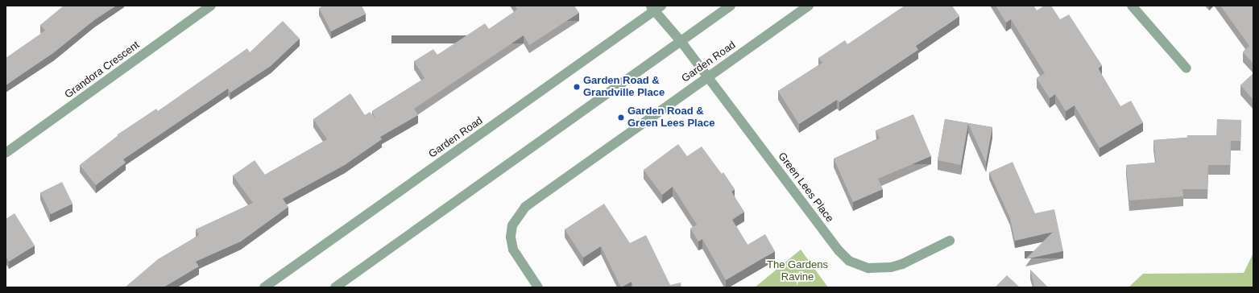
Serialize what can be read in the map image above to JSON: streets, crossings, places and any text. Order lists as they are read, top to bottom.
{
  "streets": {
    "street": ["Garden Road", "Grandora Crescent", "Green Lees Place"]
  },
  "crossings": [
    ["Garden Road", "Green Lees Place"]
  ],
  "parks": ["The Gardens Ravine"],
  "places": ["Garden Road & Grandville Place", "Garden Road & Green Lees Place"]
}
